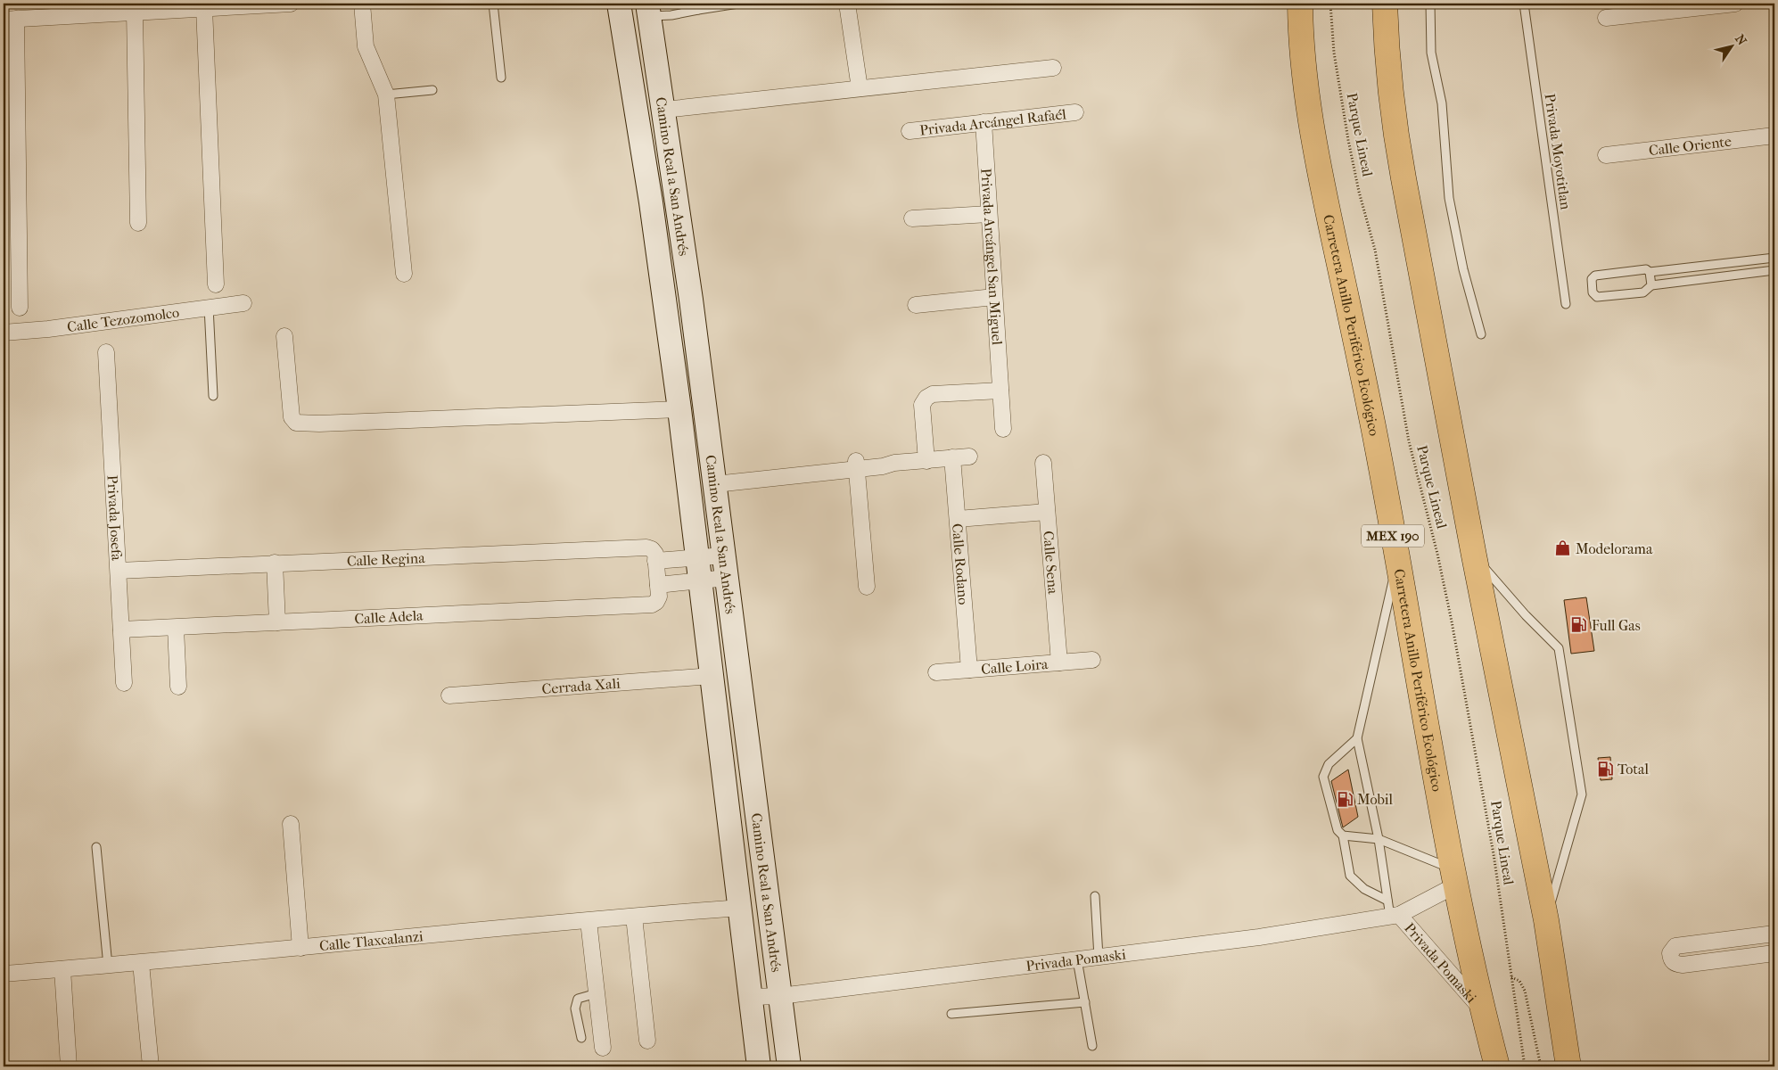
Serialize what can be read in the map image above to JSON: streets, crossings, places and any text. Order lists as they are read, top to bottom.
{
  "streets": {
    "highway": ["Carretera Anillo Periférico Ecológico", "MEX 190"],
    "main road": ["Camino Real a San Andrés"],
    "street": [
      "Privada Arcángel Rafaél",
      "Calle Oriente",
      "Privada Arcángel San Miguel",
      "Calle Tezozomolco",
      "Privada Josefa",
      "Calle Regina",
      "Calle Sena",
      "Calle Rodano",
      "Calle Adela",
      "Calle Loira",
      "Cerrada Xali",
      "Calle Tlaxcalanzi",
      "Privada Pomaski"
    ],
    "lane": ["Privada Moyotitlan"],
    "path": ["Parque Lineal"]
  },
  "crossings": [
    ["Privada Arcángel Rafaél", "Privada Arcángel San Miguel"],
    ["Camino Real a San Andrés", "Calle Regina"],
    ["Camino Real a San Andrés", "Cerrada Xali"],
    ["Camino Real a San Andrés", "Calle Tlaxcalanzi"],
    ["Camino Real a San Andrés", "Privada Pomaski"],
    ["Carretera Anillo Periférico Ecológico", "Privada Pomaski"],
    ["Privada Josefa", "Calle Regina"],
    ["Privada Josefa", "Calle Adela"],
    ["Calle Sena", "Calle Loira"],
    ["Calle Rodano", "Calle Loira"]
  ],
  "places": {
    "shop": ["Modelorama"],
    "fuel station": ["Full Gas", "Total", "Mobil"]
  },
  "north": "top right"
}
